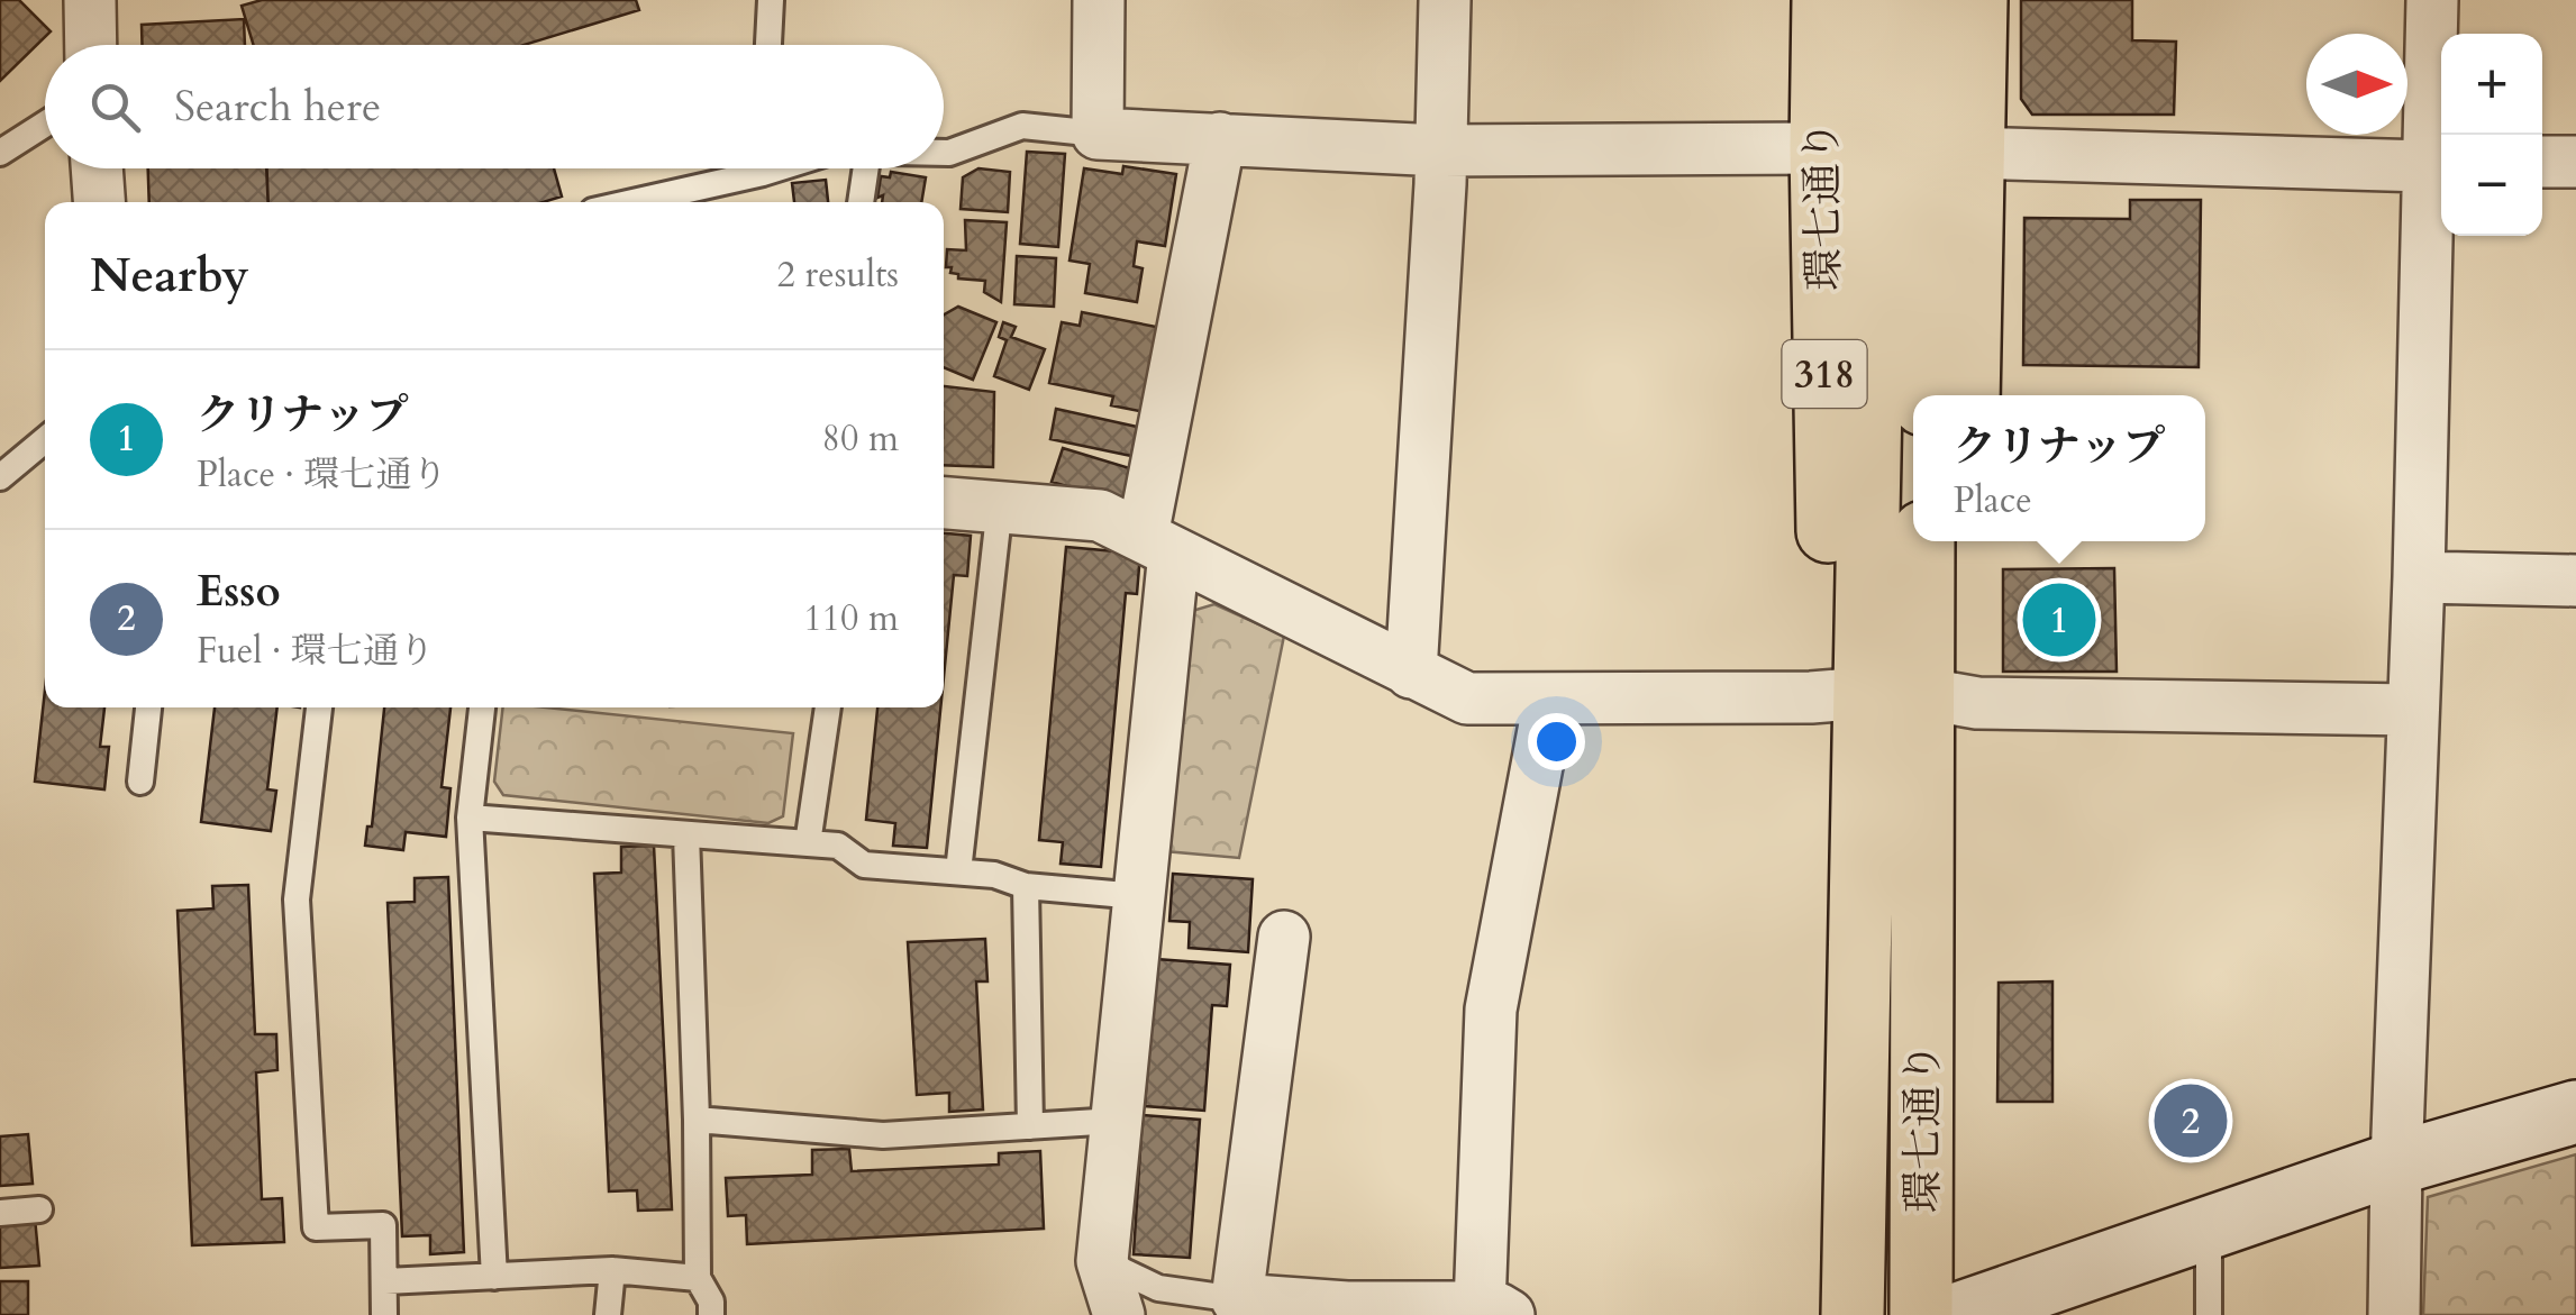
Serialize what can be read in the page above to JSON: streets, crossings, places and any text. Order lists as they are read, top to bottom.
{
  "streets": {
    "main road": ["環七通り", "318"]
  },
  "north": "right",
  "page": {
    "map_buttons": ["+", "−"],
    "search": "Search here",
    "heading": ["Nearby", "2 results"],
    "list": [
      {
        "mark": "1",
        "name": "クリナップ",
        "note": "Place · 環七通り",
        "value": "80 m"
      },
      {
        "mark": "2",
        "name": "Esso",
        "note": "Fuel · 環七通り",
        "value": "110 m"
      }
    ],
    "popup": ["クリナップ", "Place"],
    "pins": ["1", "2"]
  }
}
